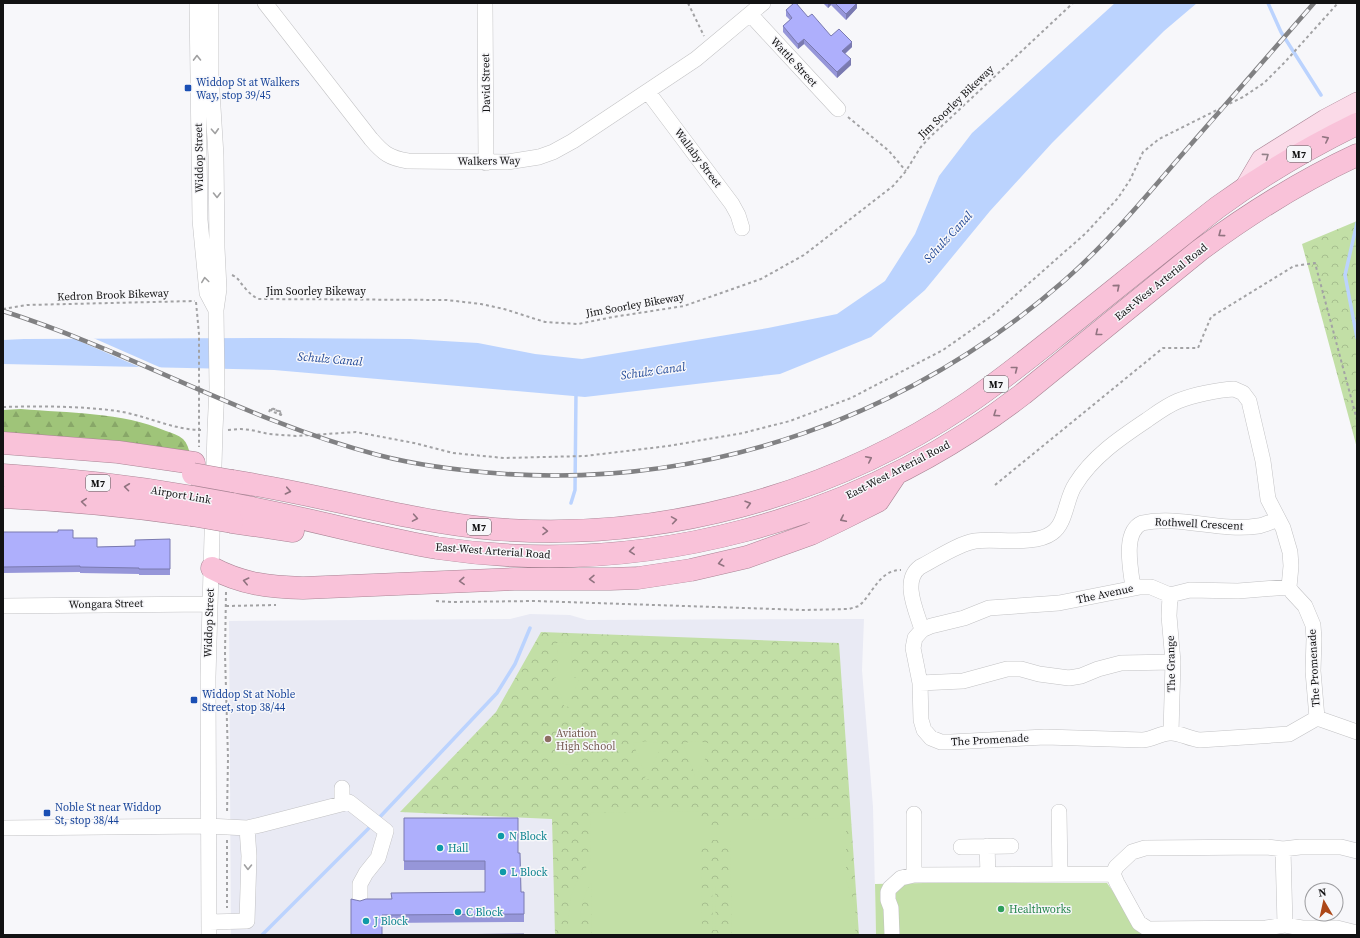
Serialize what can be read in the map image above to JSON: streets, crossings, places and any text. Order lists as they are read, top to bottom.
{
  "streets": {
    "highway": ["M7", "East-West Arterial Road", "Airport Link"],
    "street": [
      "Wattle Street",
      "David Street",
      "Widdop Street",
      "Wallaby Street",
      "Walkers Way",
      "Rothwell Crescent",
      "The Avenue",
      "Wongara Street",
      "The Grange",
      "The Promenade"
    ],
    "path": ["Jim Soorley Bikeway", "Kedron Brook Bikeway"]
  },
  "crossings": [
    ["Wattle Street", "Walkers Way"],
    ["David Street", "Walkers Way"],
    ["Widdop Street", "Wongara Street"],
    ["Wallaby Street", "Walkers Way"],
    ["East-West Arterial Road", "Airport Link"],
    ["Rothwell Crescent", "The Avenue"],
    ["The Avenue", "The Grange"],
    ["The Avenue", "The Promenade"],
    ["The Grange", "The Promenade"]
  ],
  "water": ["Schulz Canal"],
  "places": {
    "transit": ["Widdop St at Walkers Way, stop 39/45", "Widdop St at Noble Street, stop 38/44", "Noble St near Widdop St, stop 38/44"],
    "other": [
      "Aviation High School",
      "N Block",
      "Hall",
      "L Block",
      "Healthworks",
      "C Block",
      "J Block"
    ]
  },
  "north": "top"
}
